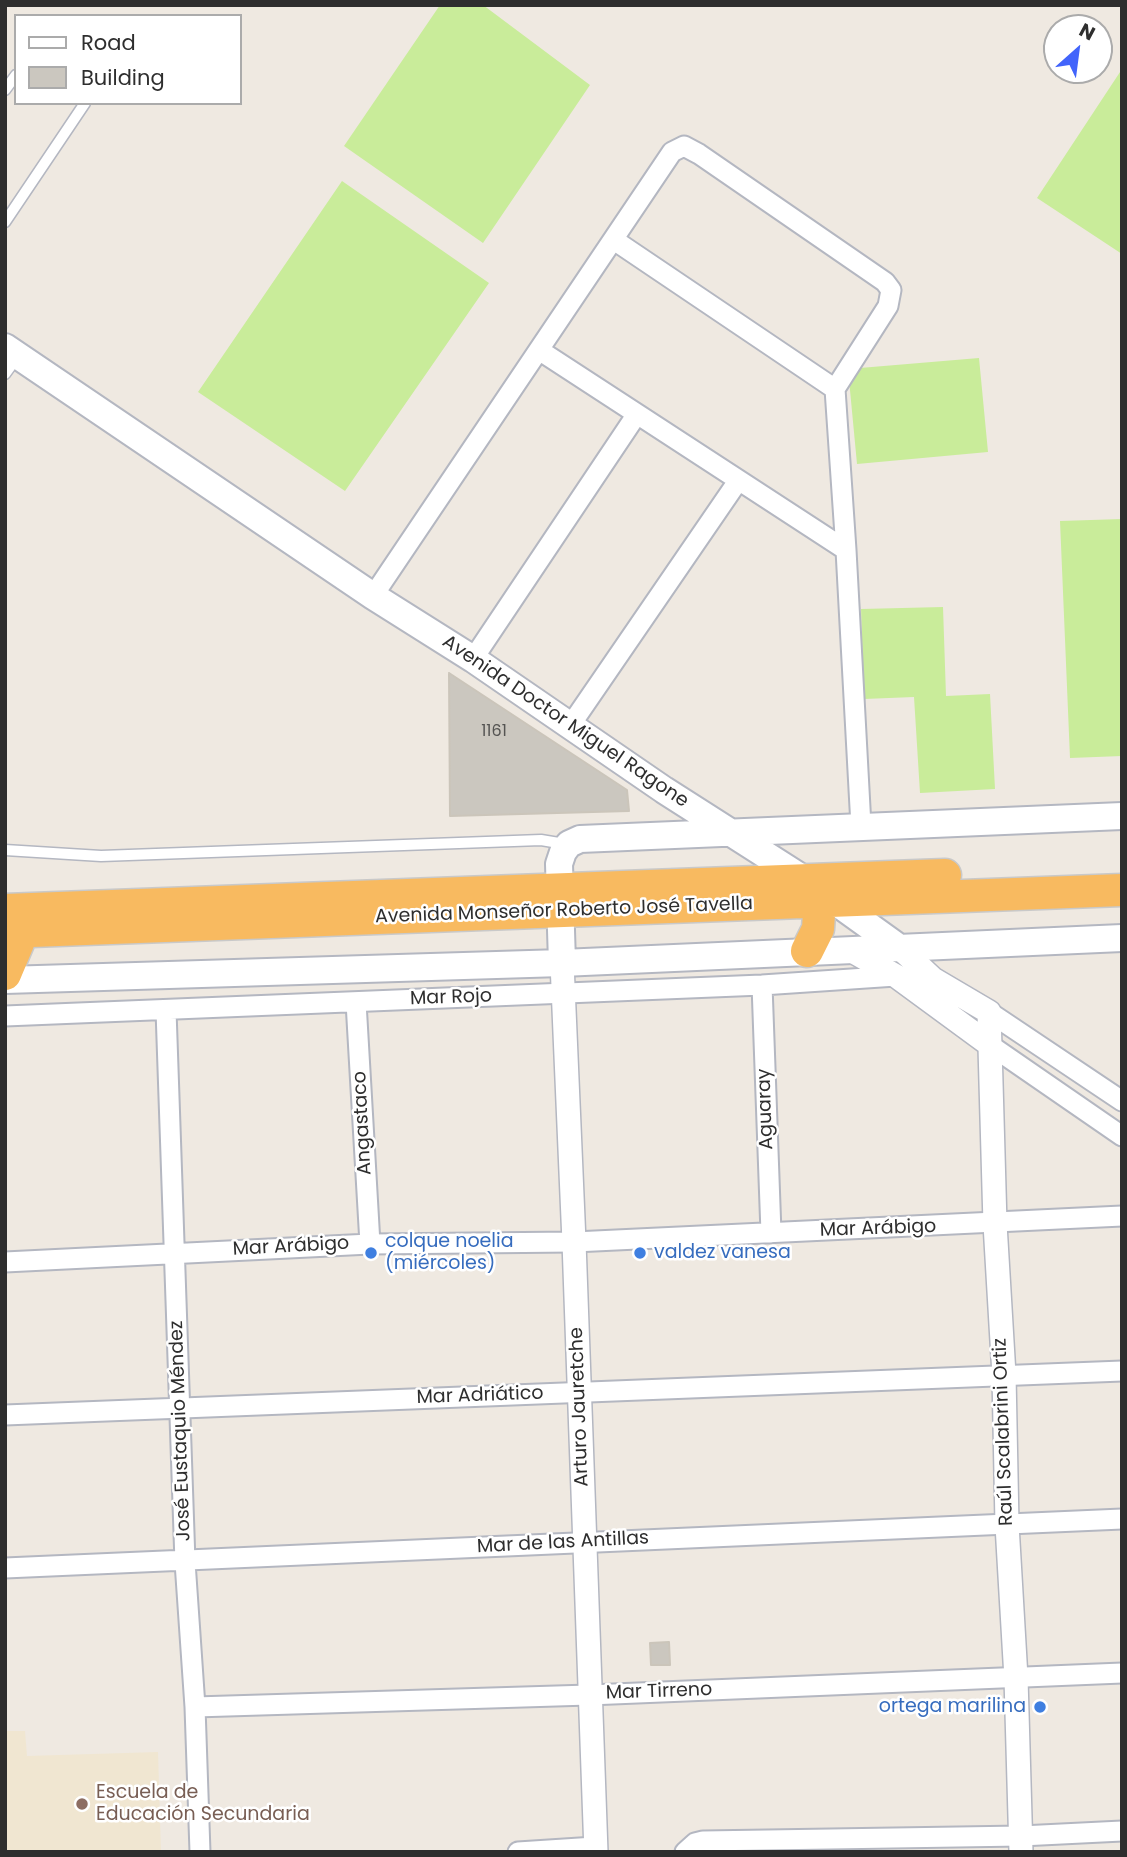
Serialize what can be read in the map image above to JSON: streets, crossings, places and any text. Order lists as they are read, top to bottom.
{
  "streets": {
    "highway": ["Avenida Monseñor Roberto José Tavella"],
    "main road": ["Avenida Doctor Miguel Ragone"],
    "street": [
      "Mar Rojo",
      "Aguaray",
      "Angastaco",
      "Mar Arábigo",
      "Mar Adriático",
      "Arturo Jauretche",
      "José Eustaquio Méndez",
      "Raúl Scalabrini Ortiz",
      "Mar de las Antillas",
      "Mar Tirreno"
    ]
  },
  "crossings": [
    ["Avenida Doctor Miguel Ragone", "Avenida Monseñor Roberto José Tavella"],
    ["Avenida Doctor Miguel Ragone", "Raúl Scalabrini Ortiz"],
    ["Mar Rojo", "Aguaray"],
    ["Mar Rojo", "Angastaco"],
    ["Mar Rojo", "Arturo Jauretche"],
    ["Mar Rojo", "José Eustaquio Méndez"],
    ["Aguaray", "Mar Arábigo"],
    ["Angastaco", "Mar Arábigo"],
    ["Mar Arábigo", "Arturo Jauretche"],
    ["Mar Arábigo", "José Eustaquio Méndez"],
    ["Mar Arábigo", "Raúl Scalabrini Ortiz"],
    ["Mar Adriático", "Arturo Jauretche"],
    ["Mar Adriático", "José Eustaquio Méndez"],
    ["Mar Adriático", "Raúl Scalabrini Ortiz"],
    ["Arturo Jauretche", "Mar de las Antillas"],
    ["Arturo Jauretche", "Mar Tirreno"],
    ["José Eustaquio Méndez", "Mar de las Antillas"],
    ["José Eustaquio Méndez", "Mar Tirreno"],
    ["Raúl Scalabrini Ortiz", "Mar de las Antillas"],
    ["Raúl Scalabrini Ortiz", "Mar Tirreno"]
  ],
  "places": [
    "colque noelia (miércoles)",
    "valdez vanesa",
    "ortega marilina",
    "Escuela de Educación Secundaria"
  ],
  "house_numbers": ["1161"],
  "legend": ["Road", "Building"],
  "north": "top right"
}
